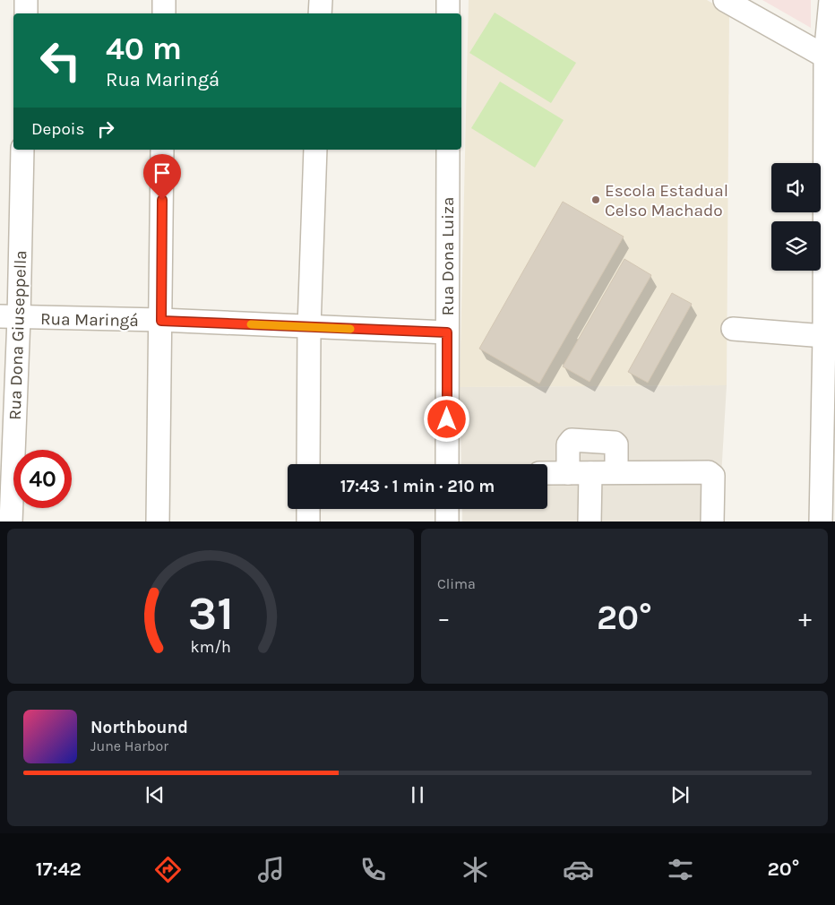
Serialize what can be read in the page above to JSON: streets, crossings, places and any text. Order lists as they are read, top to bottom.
{
  "streets": {
    "street": ["Rua Dona Luiza", "Rua Maringá", "Rua Dona Giuseppella"]
  },
  "crossings": [
    ["Rua Dona Luiza", "Rua Maringá"],
    ["Rua Maringá", "Rua Dona Giuseppella"]
  ],
  "places": ["Escola Estadual Celso Machado"],
  "page": {
    "turn": ["40 m", "Rua Maringá"],
    "then": "Depois",
    "limit": "40",
    "trip": "17:43 · 1 min · 210 m",
    "tile": "Clima",
    "heat": ["−", "20°", "+"],
    "song": ["Northbound", "June Harbor"],
    "tabs": ["17:42", "20°"],
    "gauge": ["31", "km/h"]
  }
}
